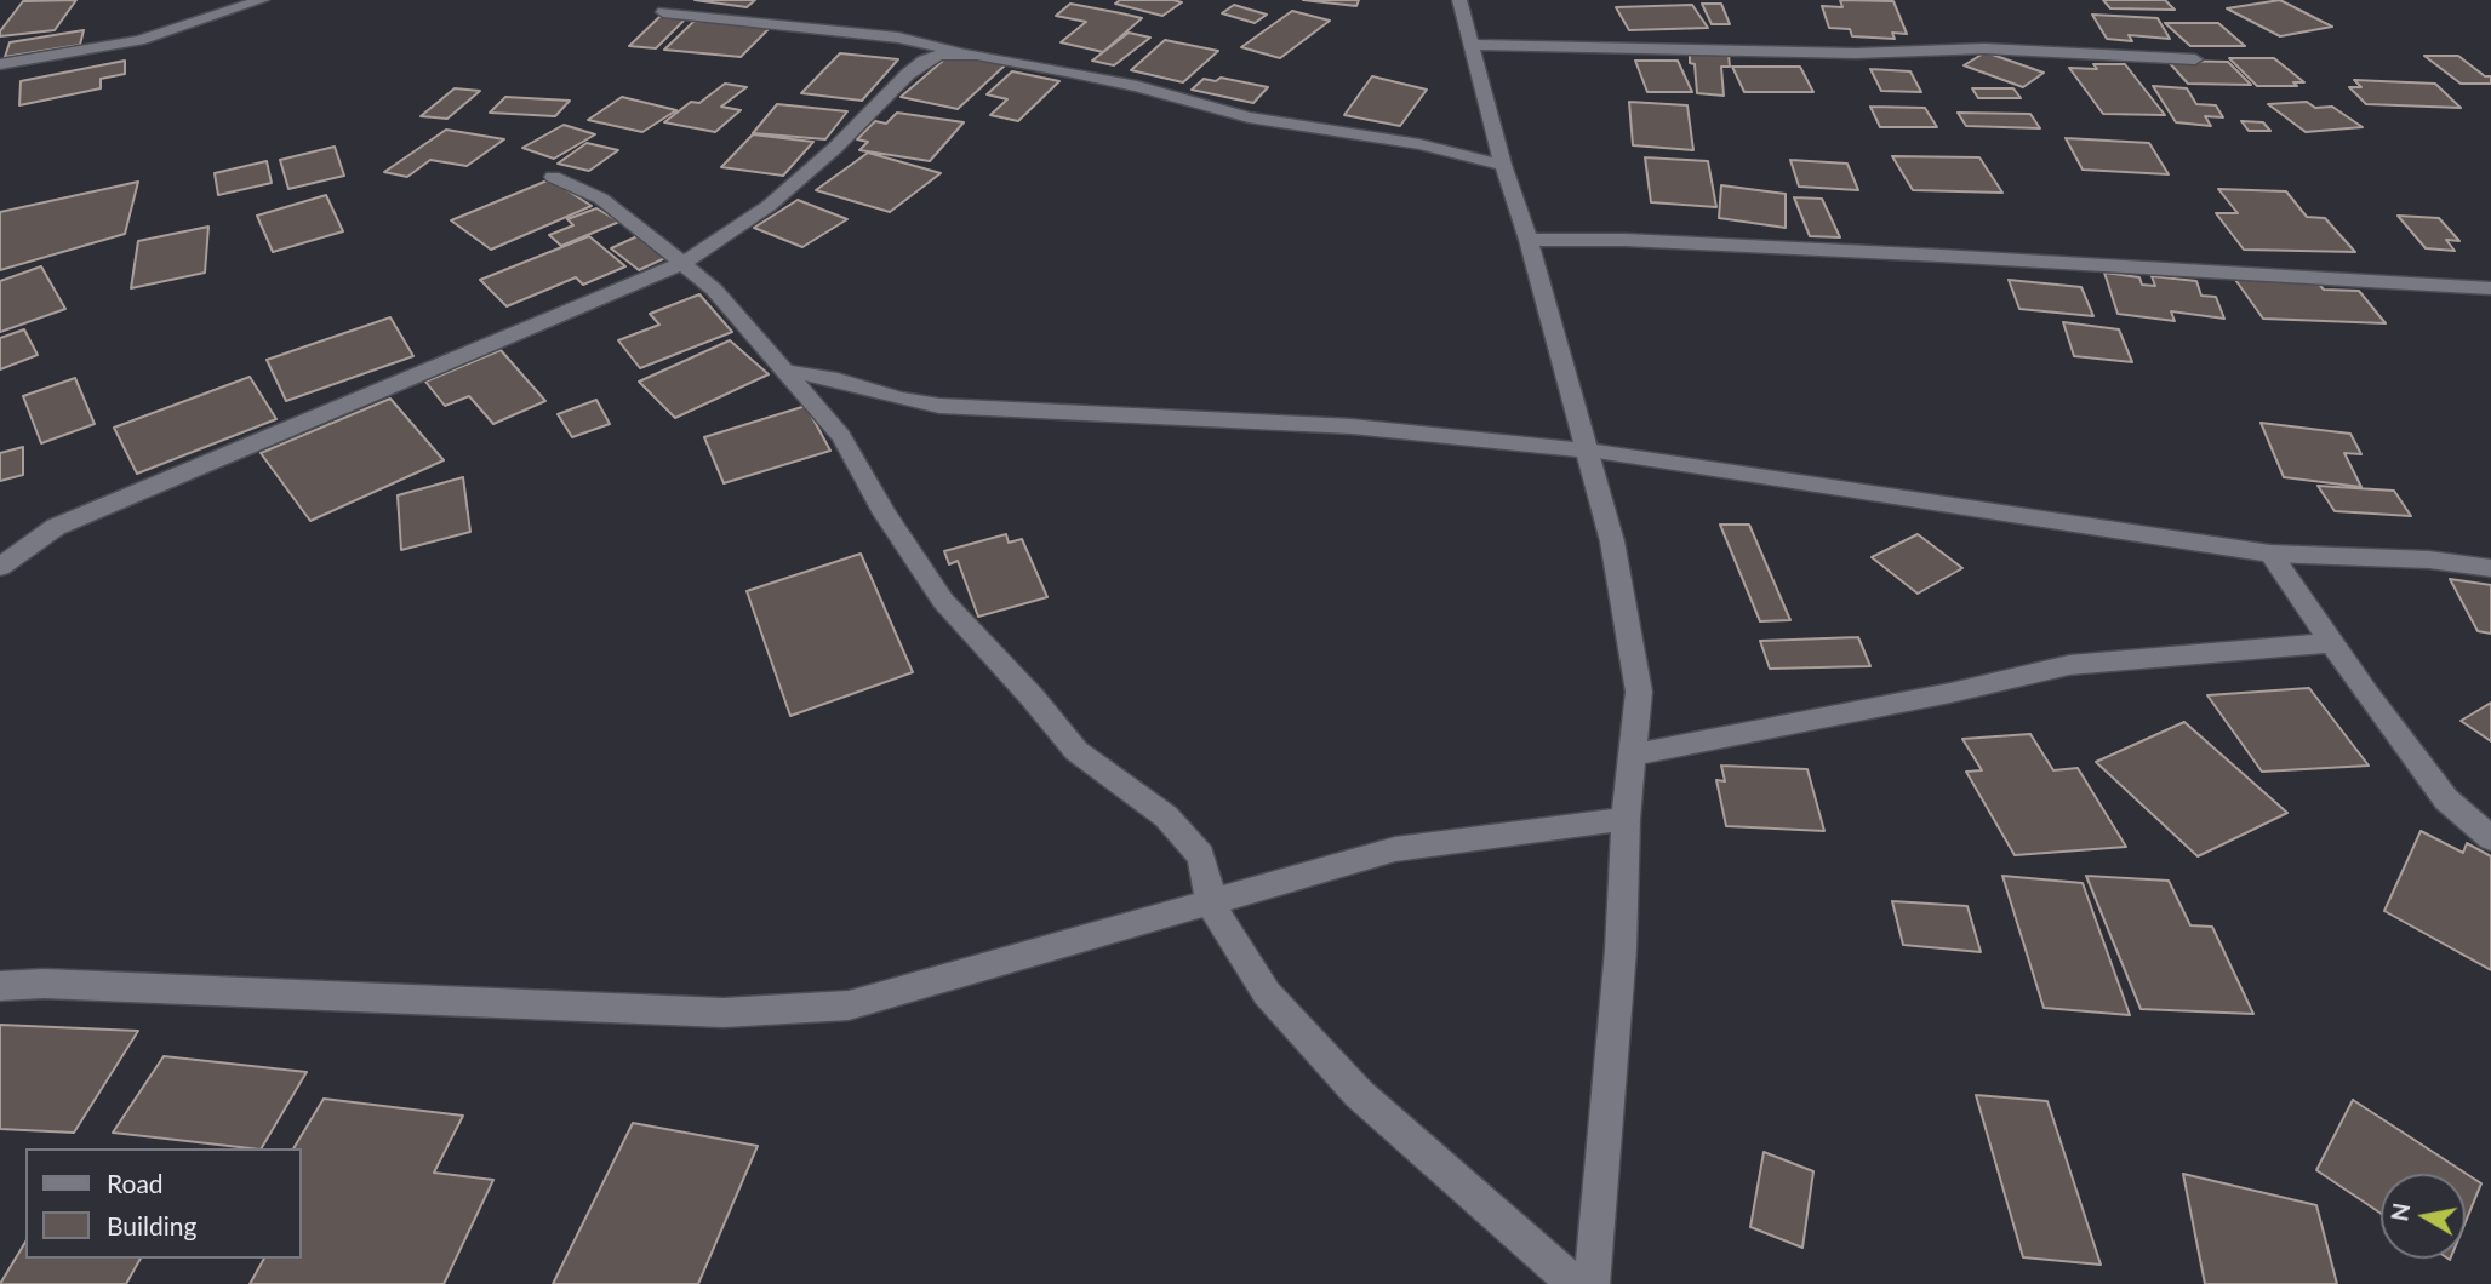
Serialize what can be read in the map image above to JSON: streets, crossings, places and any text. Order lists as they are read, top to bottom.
{
  "legend": ["Road", "Building"],
  "north": "left"
}
